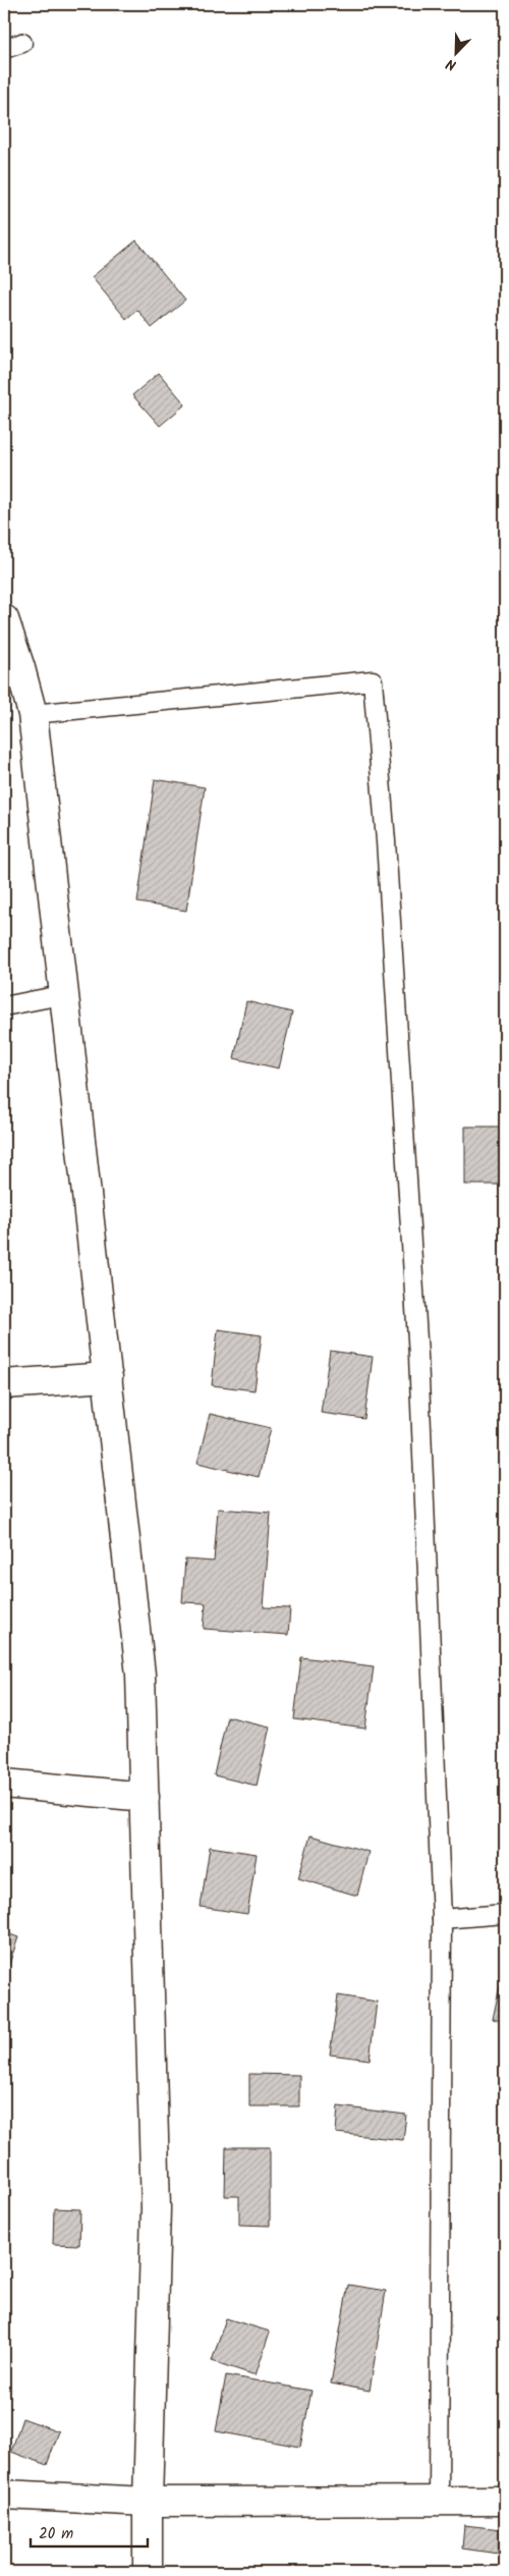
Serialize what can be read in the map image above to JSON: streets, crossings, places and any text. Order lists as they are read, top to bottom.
{
  "scale_bar": "20 m",
  "north": "bottom left"
}
